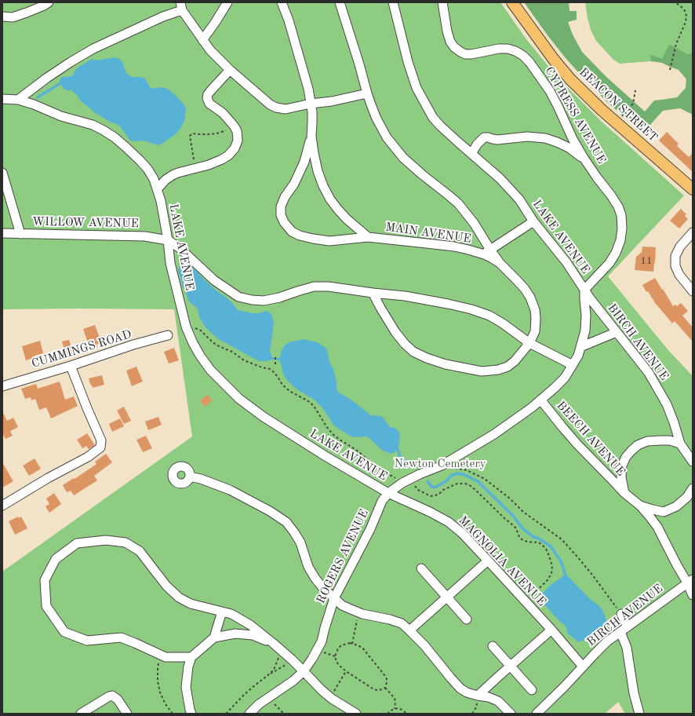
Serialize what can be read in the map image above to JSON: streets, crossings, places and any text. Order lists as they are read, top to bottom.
{
  "streets": {
    "main road": ["BEACON STREET"],
    "street": [
      "CYPRESS AVENUE",
      "WILLOW AVENUE",
      "MAIN AVENUE",
      "LAKE AVENUE",
      "BIRCH AVENUE",
      "CUMMINGS ROAD",
      "BEECH AVENUE",
      "ROGERS AVENUE",
      "MAGNOLIA AVENUE"
    ]
  },
  "crossings": [
    ["CYPRESS AVENUE", "LAKE AVENUE"],
    ["CYPRESS AVENUE", "BIRCH AVENUE"],
    ["WILLOW AVENUE", "LAKE AVENUE"],
    ["LAKE AVENUE", "BIRCH AVENUE"],
    ["LAKE AVENUE", "BEECH AVENUE"],
    ["LAKE AVENUE", "ROGERS AVENUE"],
    ["LAKE AVENUE", "MAGNOLIA AVENUE"],
    ["BIRCH AVENUE", "MAGNOLIA AVENUE"],
    ["ROGERS AVENUE", "MAGNOLIA AVENUE"]
  ],
  "parks": ["Newton Cemetery"],
  "house_numbers": ["11"]
}
